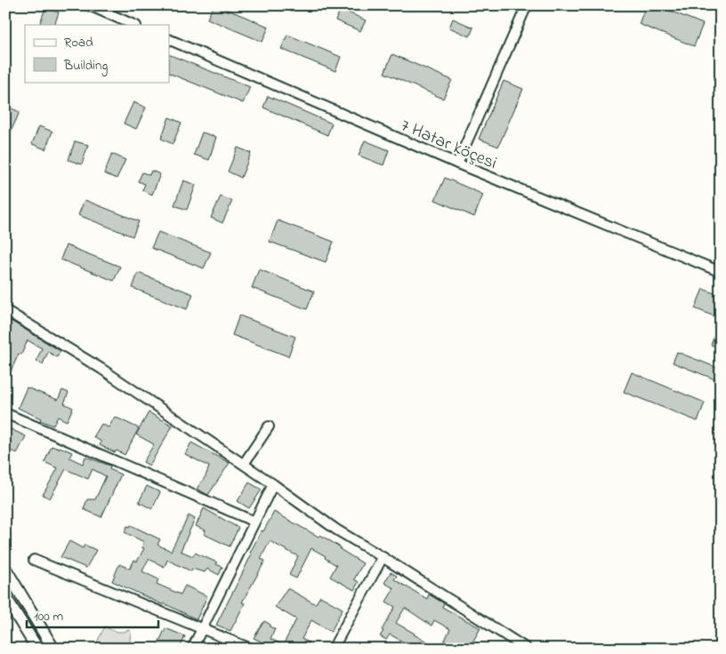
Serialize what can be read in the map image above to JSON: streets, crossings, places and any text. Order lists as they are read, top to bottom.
{
  "streets": {
    "street": ["7 Hatar köçesi"]
  },
  "legend": ["Road", "Building"],
  "scale_bar": "100 m"
}
